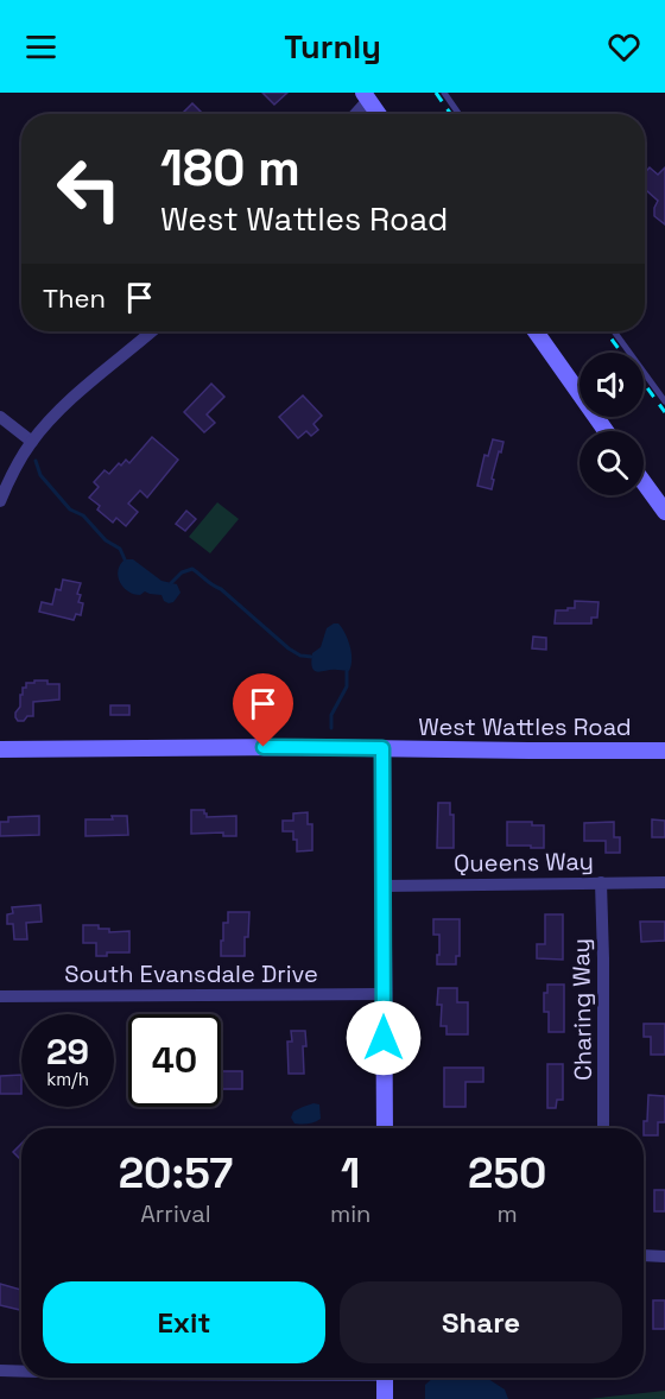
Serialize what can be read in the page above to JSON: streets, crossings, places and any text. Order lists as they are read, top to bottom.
{
  "streets": {
    "street": [
      "West Wattles Road",
      "Queens Way",
      "South Evansdale Drive",
      "Charing Way"
    ]
  },
  "crossings": [
    ["Queens Way", "Charing Way"]
  ],
  "page": {
    "header": "Turnly",
    "turn": ["180 m", "West Wattles Road"],
    "then": "Then",
    "speed": "29 km/h",
    "limit": "40",
    "eta": [
      "20:57",
      "Arrival",
      "1",
      "min",
      "250",
      "m"
    ],
    "buttons": ["Exit", "Share"]
  }
}
